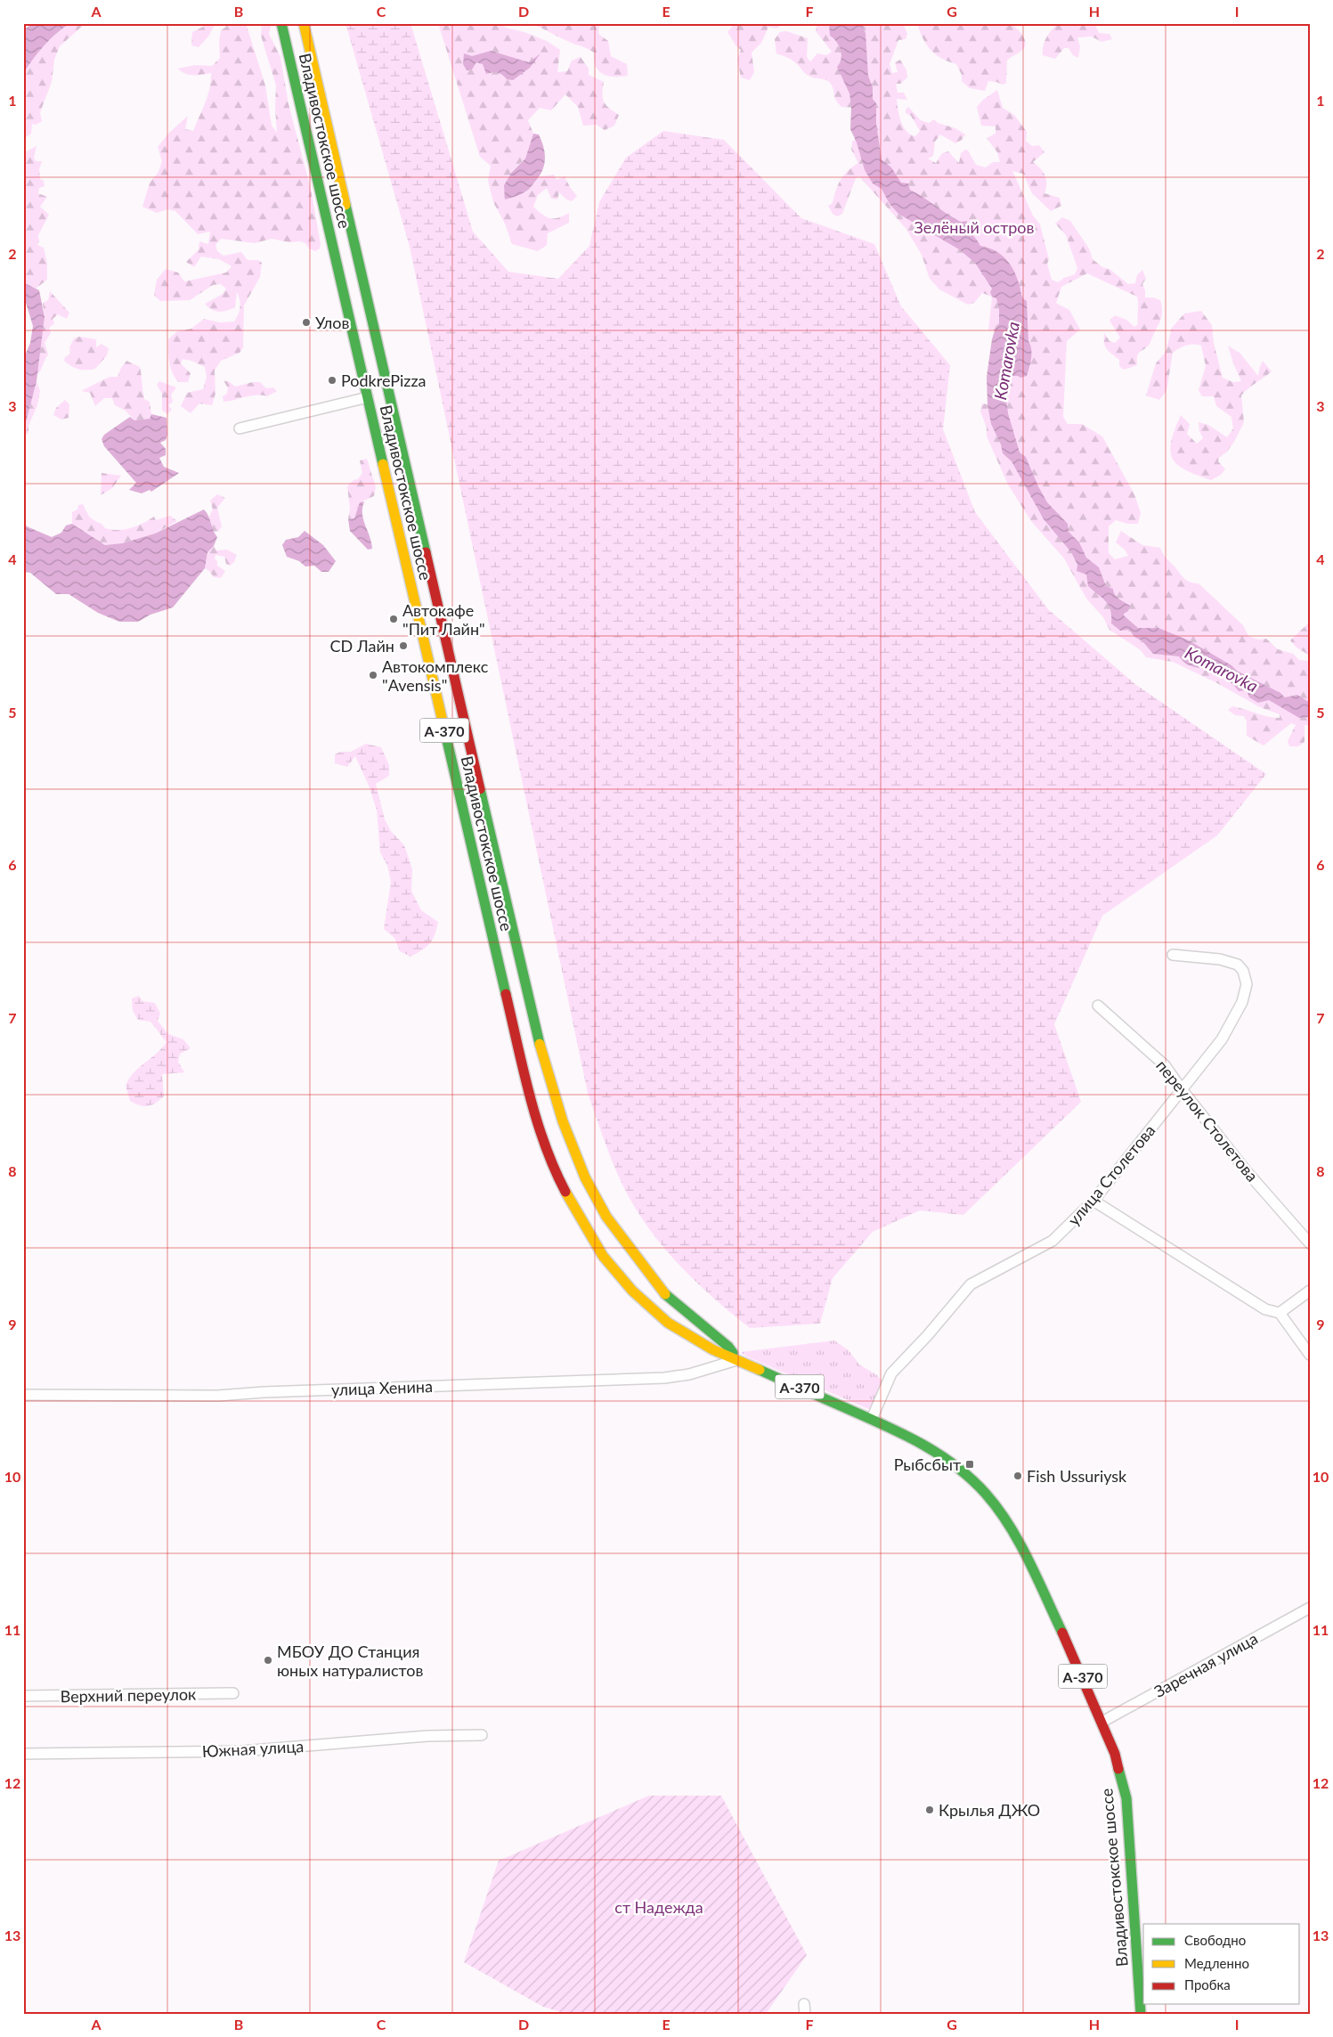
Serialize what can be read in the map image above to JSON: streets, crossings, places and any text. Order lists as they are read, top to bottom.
{
  "streets": {
    "highway": ["Владивостокское шоссе", "А-370"],
    "street": [
      "переулок Столетова",
      "улица Столетова",
      "улица Хенина",
      "Заречная улица",
      "Верхний переулок",
      "Южная улица"
    ]
  },
  "crossings": [
    ["Владивостокское шоссе", "улица Столетова"],
    ["Владивостокское шоссе", "улица Хенина"],
    ["Владивостокское шоссе", "Заречная улица"],
    ["переулок Столетова", "улица Столетова"]
  ],
  "water": ["Komarovka"],
  "parks": ["Зелёный остров", "ст Надежда"],
  "places": {
    "other": [
      "Улов",
      "PodkrePizza",
      "Автокафе \"Пит Лайн\"",
      "CD Лайн",
      "Автокомплекс \"Avensis\"",
      "Fish Ussuriysk",
      "МБОУ ДО Станция юных натуралистов",
      "Крылья ДЖО"
    ],
    "transit": ["Рыбсбыт"]
  },
  "legend": ["Свободно", "Медленно", "Пробка"],
  "grid": {
    "columns": [
      "A",
      "B",
      "C",
      "D",
      "E",
      "F",
      "G",
      "H",
      "I"
    ],
    "rows": [
      "1",
      "2",
      "3",
      "4",
      "5",
      "6",
      "7",
      "8",
      "9",
      "10",
      "11",
      "12",
      "13"
    ]
  }
}
